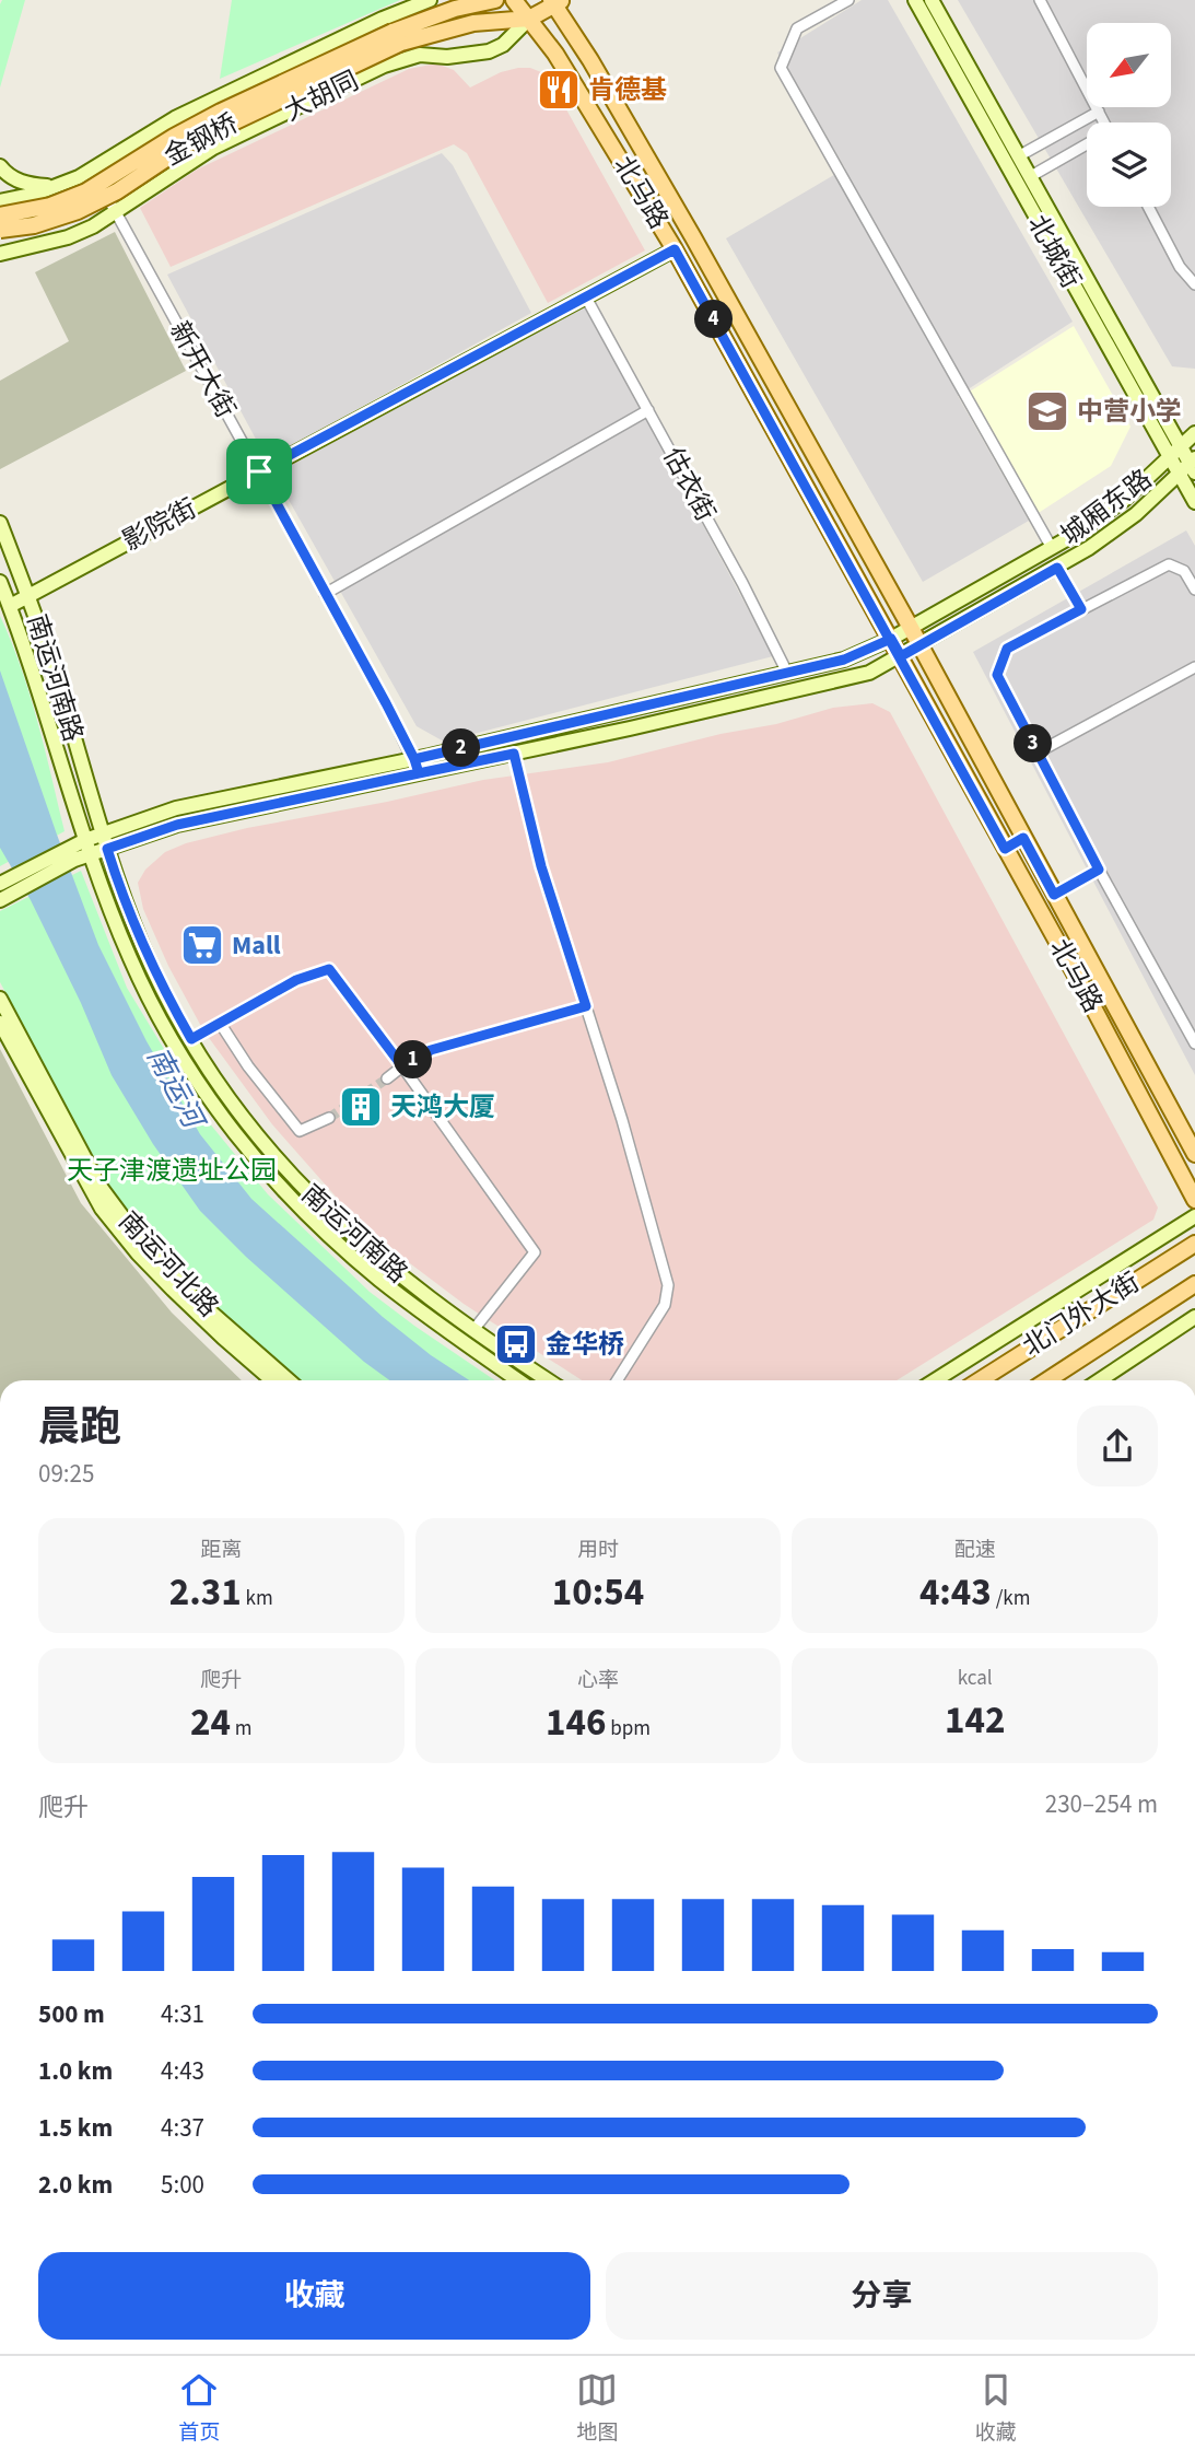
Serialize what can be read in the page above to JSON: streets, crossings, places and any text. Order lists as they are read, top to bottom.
{
  "streets": {
    "main road": ["金钢桥", "北马路", "北门外大街"],
    "street": [
      "大胡同",
      "北城街",
      "新开大街",
      "估衣街",
      "城厢东路",
      "影院街",
      "南运河南路",
      "南运河北路"
    ]
  },
  "crossings": [
    ["大胡同", "北马路"],
    ["大胡同", "新开大街"],
    ["北马路", "城厢东路"],
    ["北马路", "影院街"],
    ["北城街", "城厢东路"],
    ["新开大街", "城厢东路"],
    ["新开大街", "影院街"],
    ["估衣街", "城厢东路"],
    ["估衣街", "影院街"],
    ["影院街", "南运河南路"]
  ],
  "water": ["南运河"],
  "parks": ["天子津渡遗址公园"],
  "places": {
    "restaurant": ["肯德基"],
    "school or university": ["中营小学"],
    "supermarket": ["Mall"],
    "building": ["天鸿大厦"],
    "bus stop": ["金华桥"]
  },
  "north": "bottom left",
  "page": {
    "pins": [
      "4",
      "3",
      "2",
      "1"
    ],
    "heading": ["晨跑", "09:25"],
    "stats": [
      ["距离", "2.31 km"],
      ["用时", "10:54"],
      ["配速", "4:43 /km"],
      ["爬升", "24 m"],
      ["心率", "146 bpm"],
      ["kcal", "142"]
    ],
    "chart": ["爬升", "230–254 m"],
    "list": [
      {
        "name": "500 m",
        "note": "4:31"
      },
      {
        "name": "1.0 km",
        "note": "4:43"
      },
      {
        "name": "1.5 km",
        "note": "4:37"
      },
      {
        "name": "2.0 km",
        "note": "5:00"
      }
    ],
    "buttons": ["收藏", "分享"],
    "tabs": ["首页", "地图", "收藏"]
  }
}
